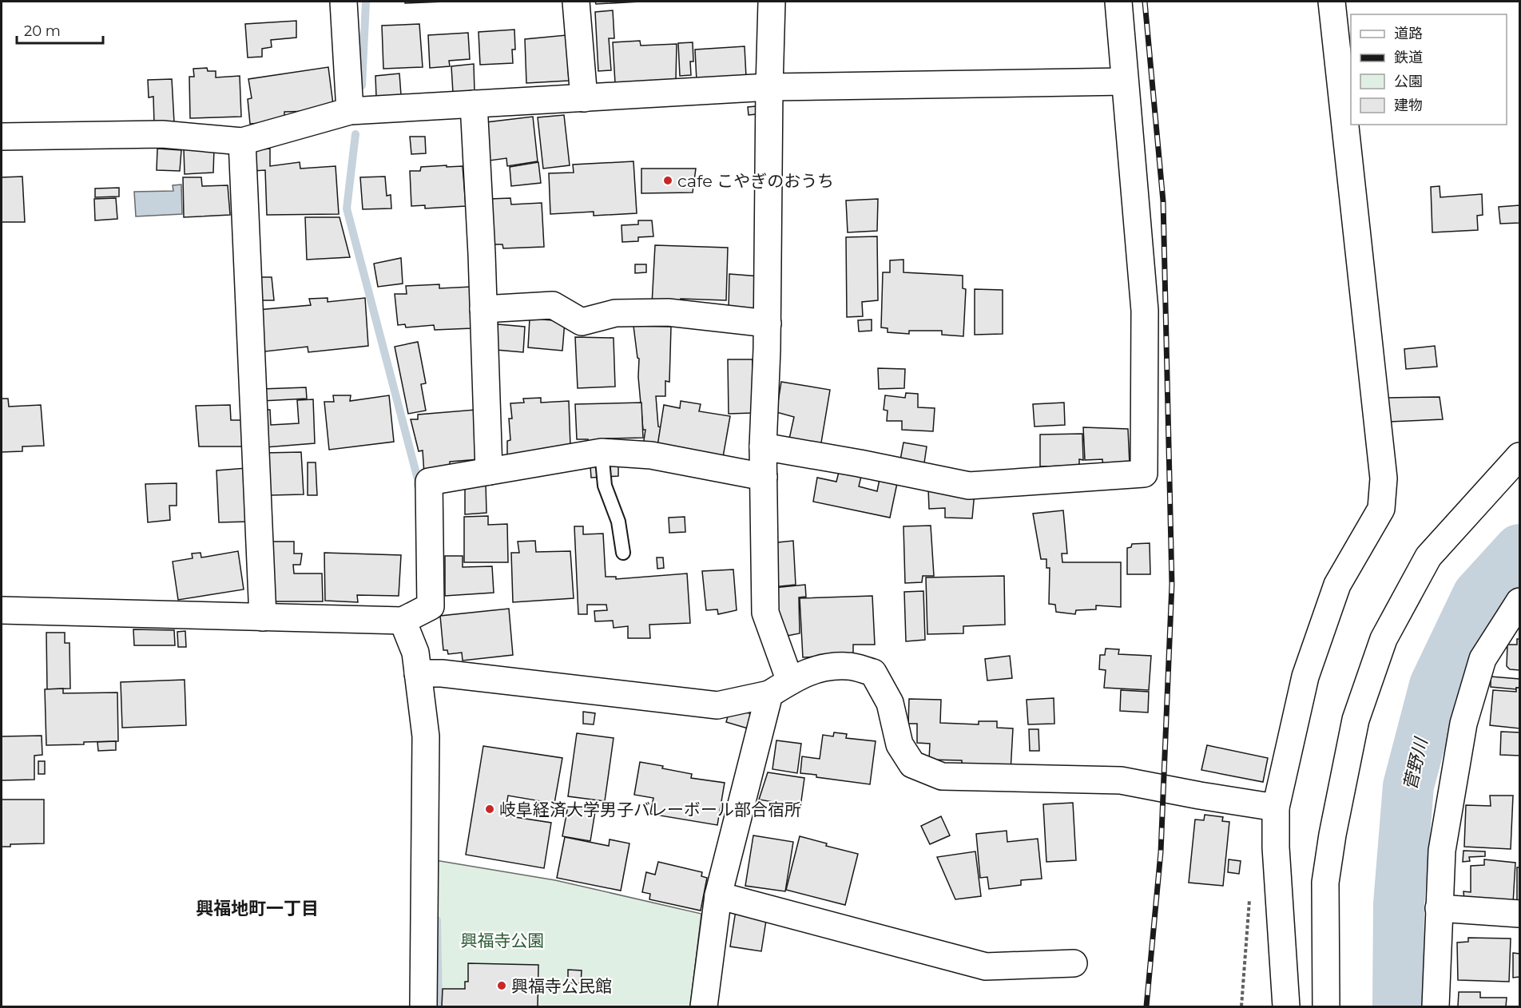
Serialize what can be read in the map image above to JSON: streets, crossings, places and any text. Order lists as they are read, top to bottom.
{
  "districts": ["興福地町一丁目"],
  "water": ["菅野川"],
  "parks": ["興福寺公園"],
  "places": ["cafe こやぎのおうち", "岐阜経済大学男子バレーボール部合宿所", "興福寺公民館"],
  "legend": [
    "道路",
    "鉄道",
    "公園",
    "建物"
  ],
  "scale_bar": "20 m"
}
